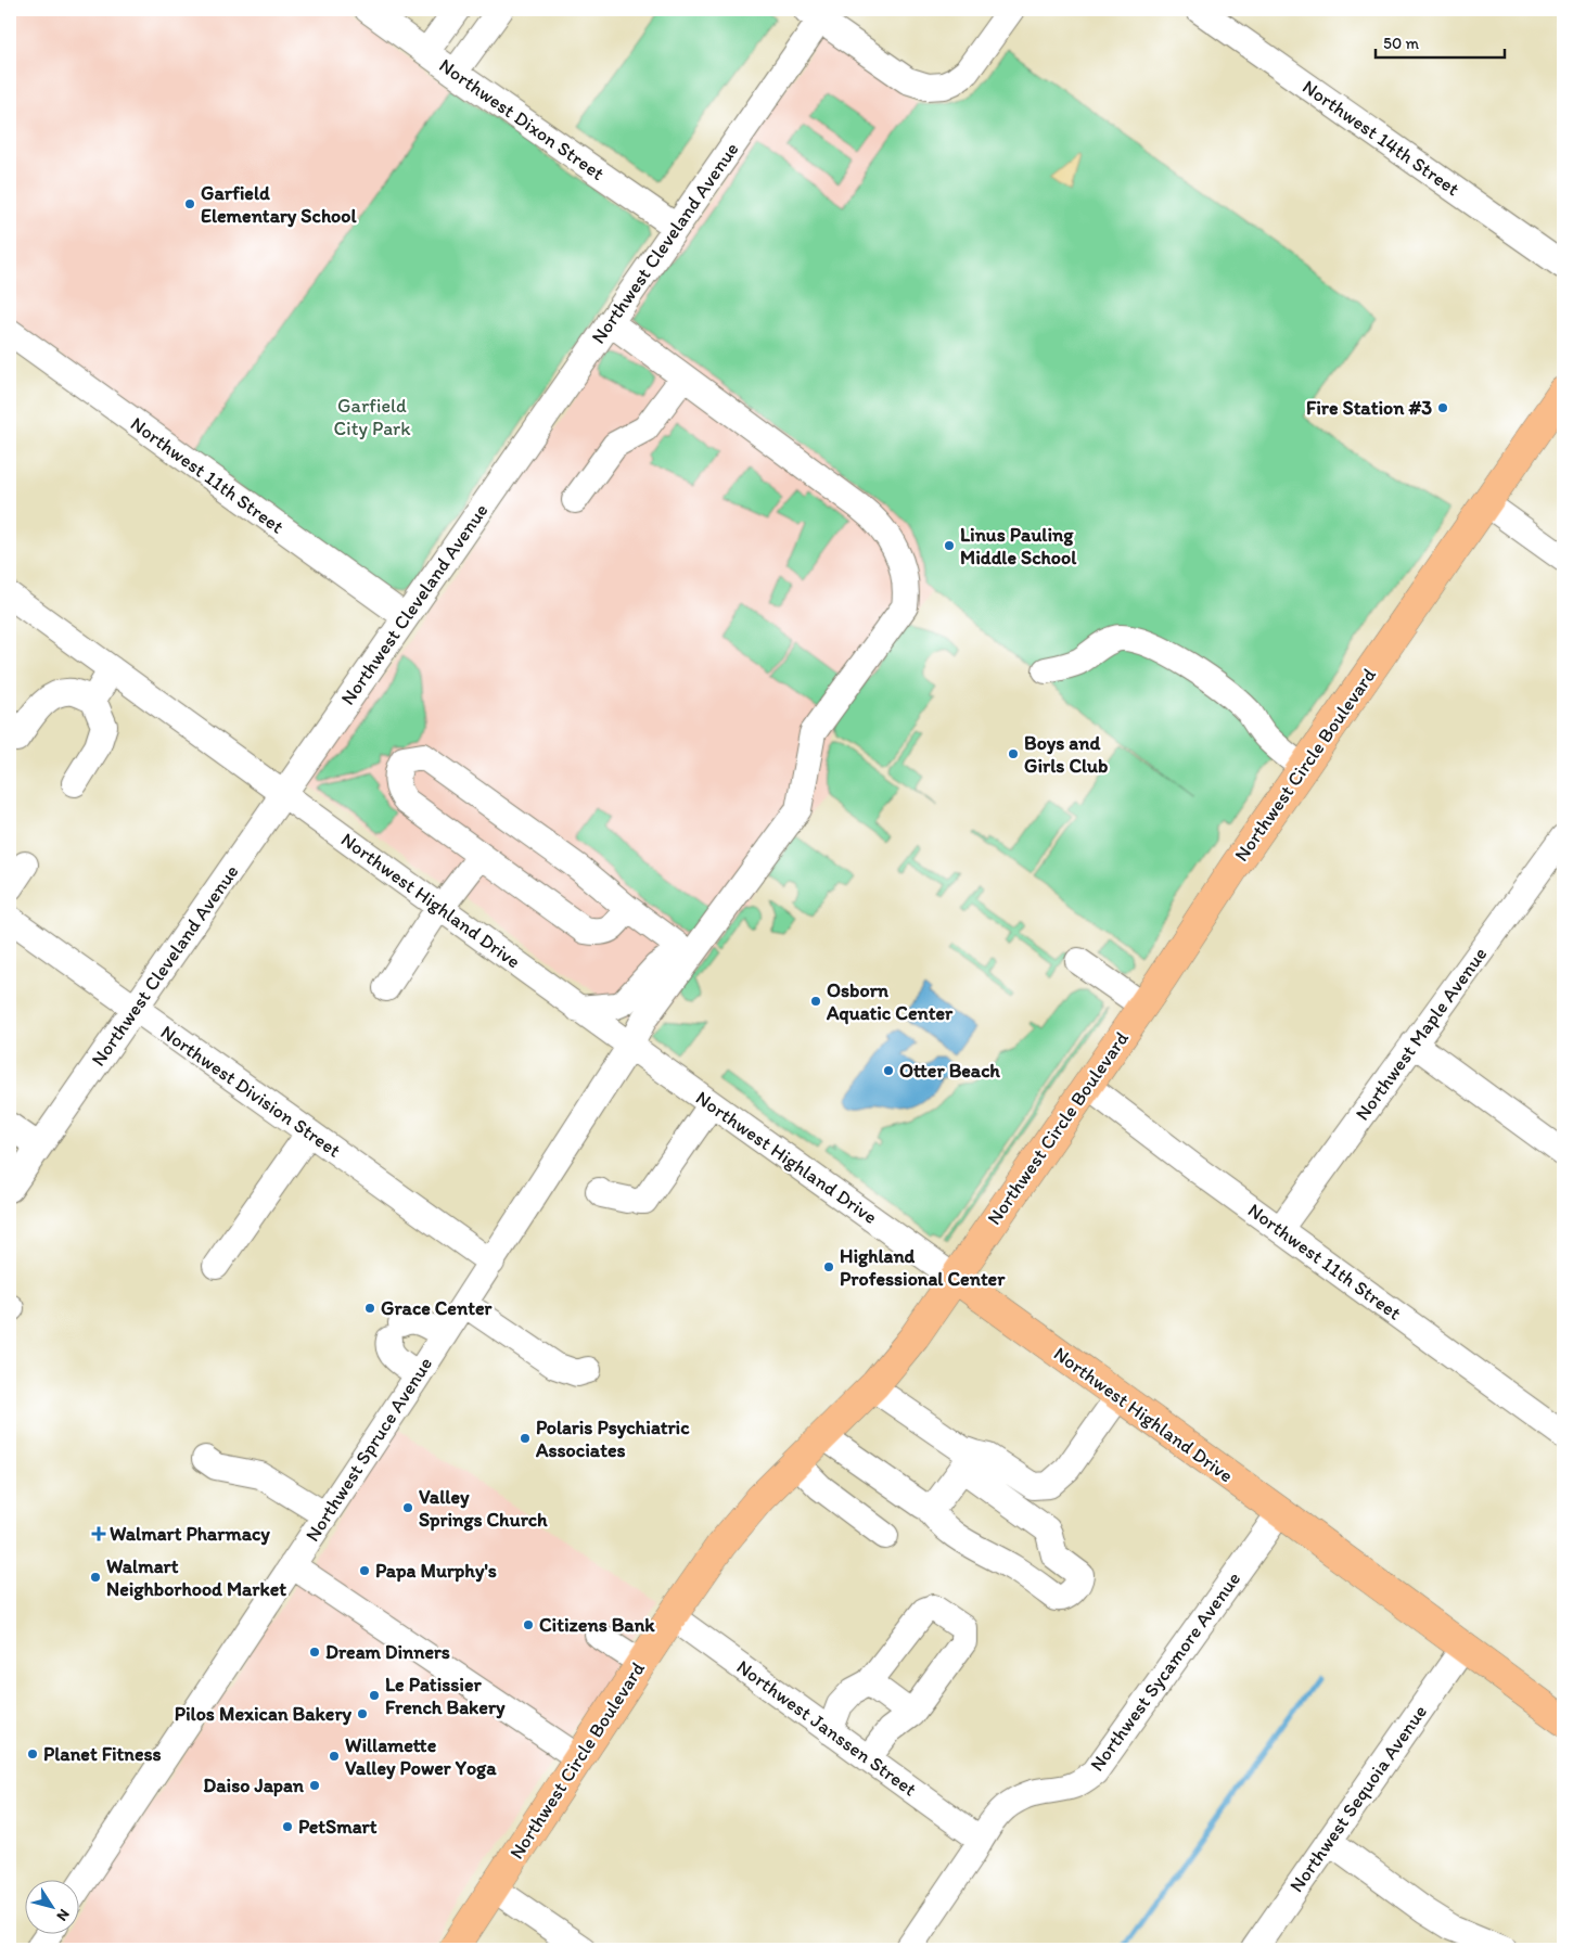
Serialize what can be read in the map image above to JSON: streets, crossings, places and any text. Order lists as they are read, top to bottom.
{
  "streets": {
    "main road": ["Northwest Circle Boulevard", "Northwest Highland Drive"],
    "street": [
      "Northwest Dixon Street",
      "Northwest 14th Street",
      "Northwest Cleveland Avenue",
      "Northwest 11th Street",
      "Northwest Maple Avenue",
      "Northwest Division Street",
      "Northwest Spruce Avenue",
      "Northwest Sycamore Avenue",
      "Northwest Janssen Street",
      "Northwest Sequoia Avenue"
    ]
  },
  "crossings": [
    ["Northwest Dixon Street", "Northwest Cleveland Avenue"],
    ["Northwest Cleveland Avenue", "Northwest 11th Street"],
    ["Northwest Cleveland Avenue", "Northwest Highland Drive"],
    ["Northwest Cleveland Avenue", "Northwest Division Street"],
    ["Northwest Cleveland Avenue", "Northwest Spruce Avenue"],
    ["Northwest 11th Street", "Northwest Circle Boulevard"],
    ["Northwest 11th Street", "Northwest Maple Avenue"],
    ["Northwest Circle Boulevard", "Northwest Highland Drive"],
    ["Northwest Circle Boulevard", "Northwest Janssen Street"],
    ["Northwest Highland Drive", "Northwest Spruce Avenue"],
    ["Northwest Highland Drive", "Northwest Sycamore Avenue"],
    ["Northwest Highland Drive", "Northwest Sequoia Avenue"],
    ["Northwest Division Street", "Northwest Spruce Avenue"],
    ["Northwest Sycamore Avenue", "Northwest Janssen Street"]
  ],
  "parks": ["Garfield City Park"],
  "places": {
    "other": [
      "Garfield Elementary School",
      "Fire Station #3",
      "Linus Pauling Middle School",
      "Boys and Girls Club",
      "Osborn Aquatic Center",
      "Otter Beach",
      "Highland Professional Center",
      "Grace Center",
      "Polaris Psychiatric Associates",
      "Valley Springs Church",
      "Papa Murphy's",
      "Walmart Neighborhood Market",
      "Citizens Bank",
      "Dream Dinners",
      "Le Patissier French Bakery",
      "Pilos Mexican Bakery",
      "Planet Fitness",
      "Willamette Valley Power Yoga",
      "Daiso Japan",
      "PetSmart"
    ],
    "health": ["Walmart Pharmacy"]
  },
  "scale_bar": "50 m",
  "north": "bottom right"
}
